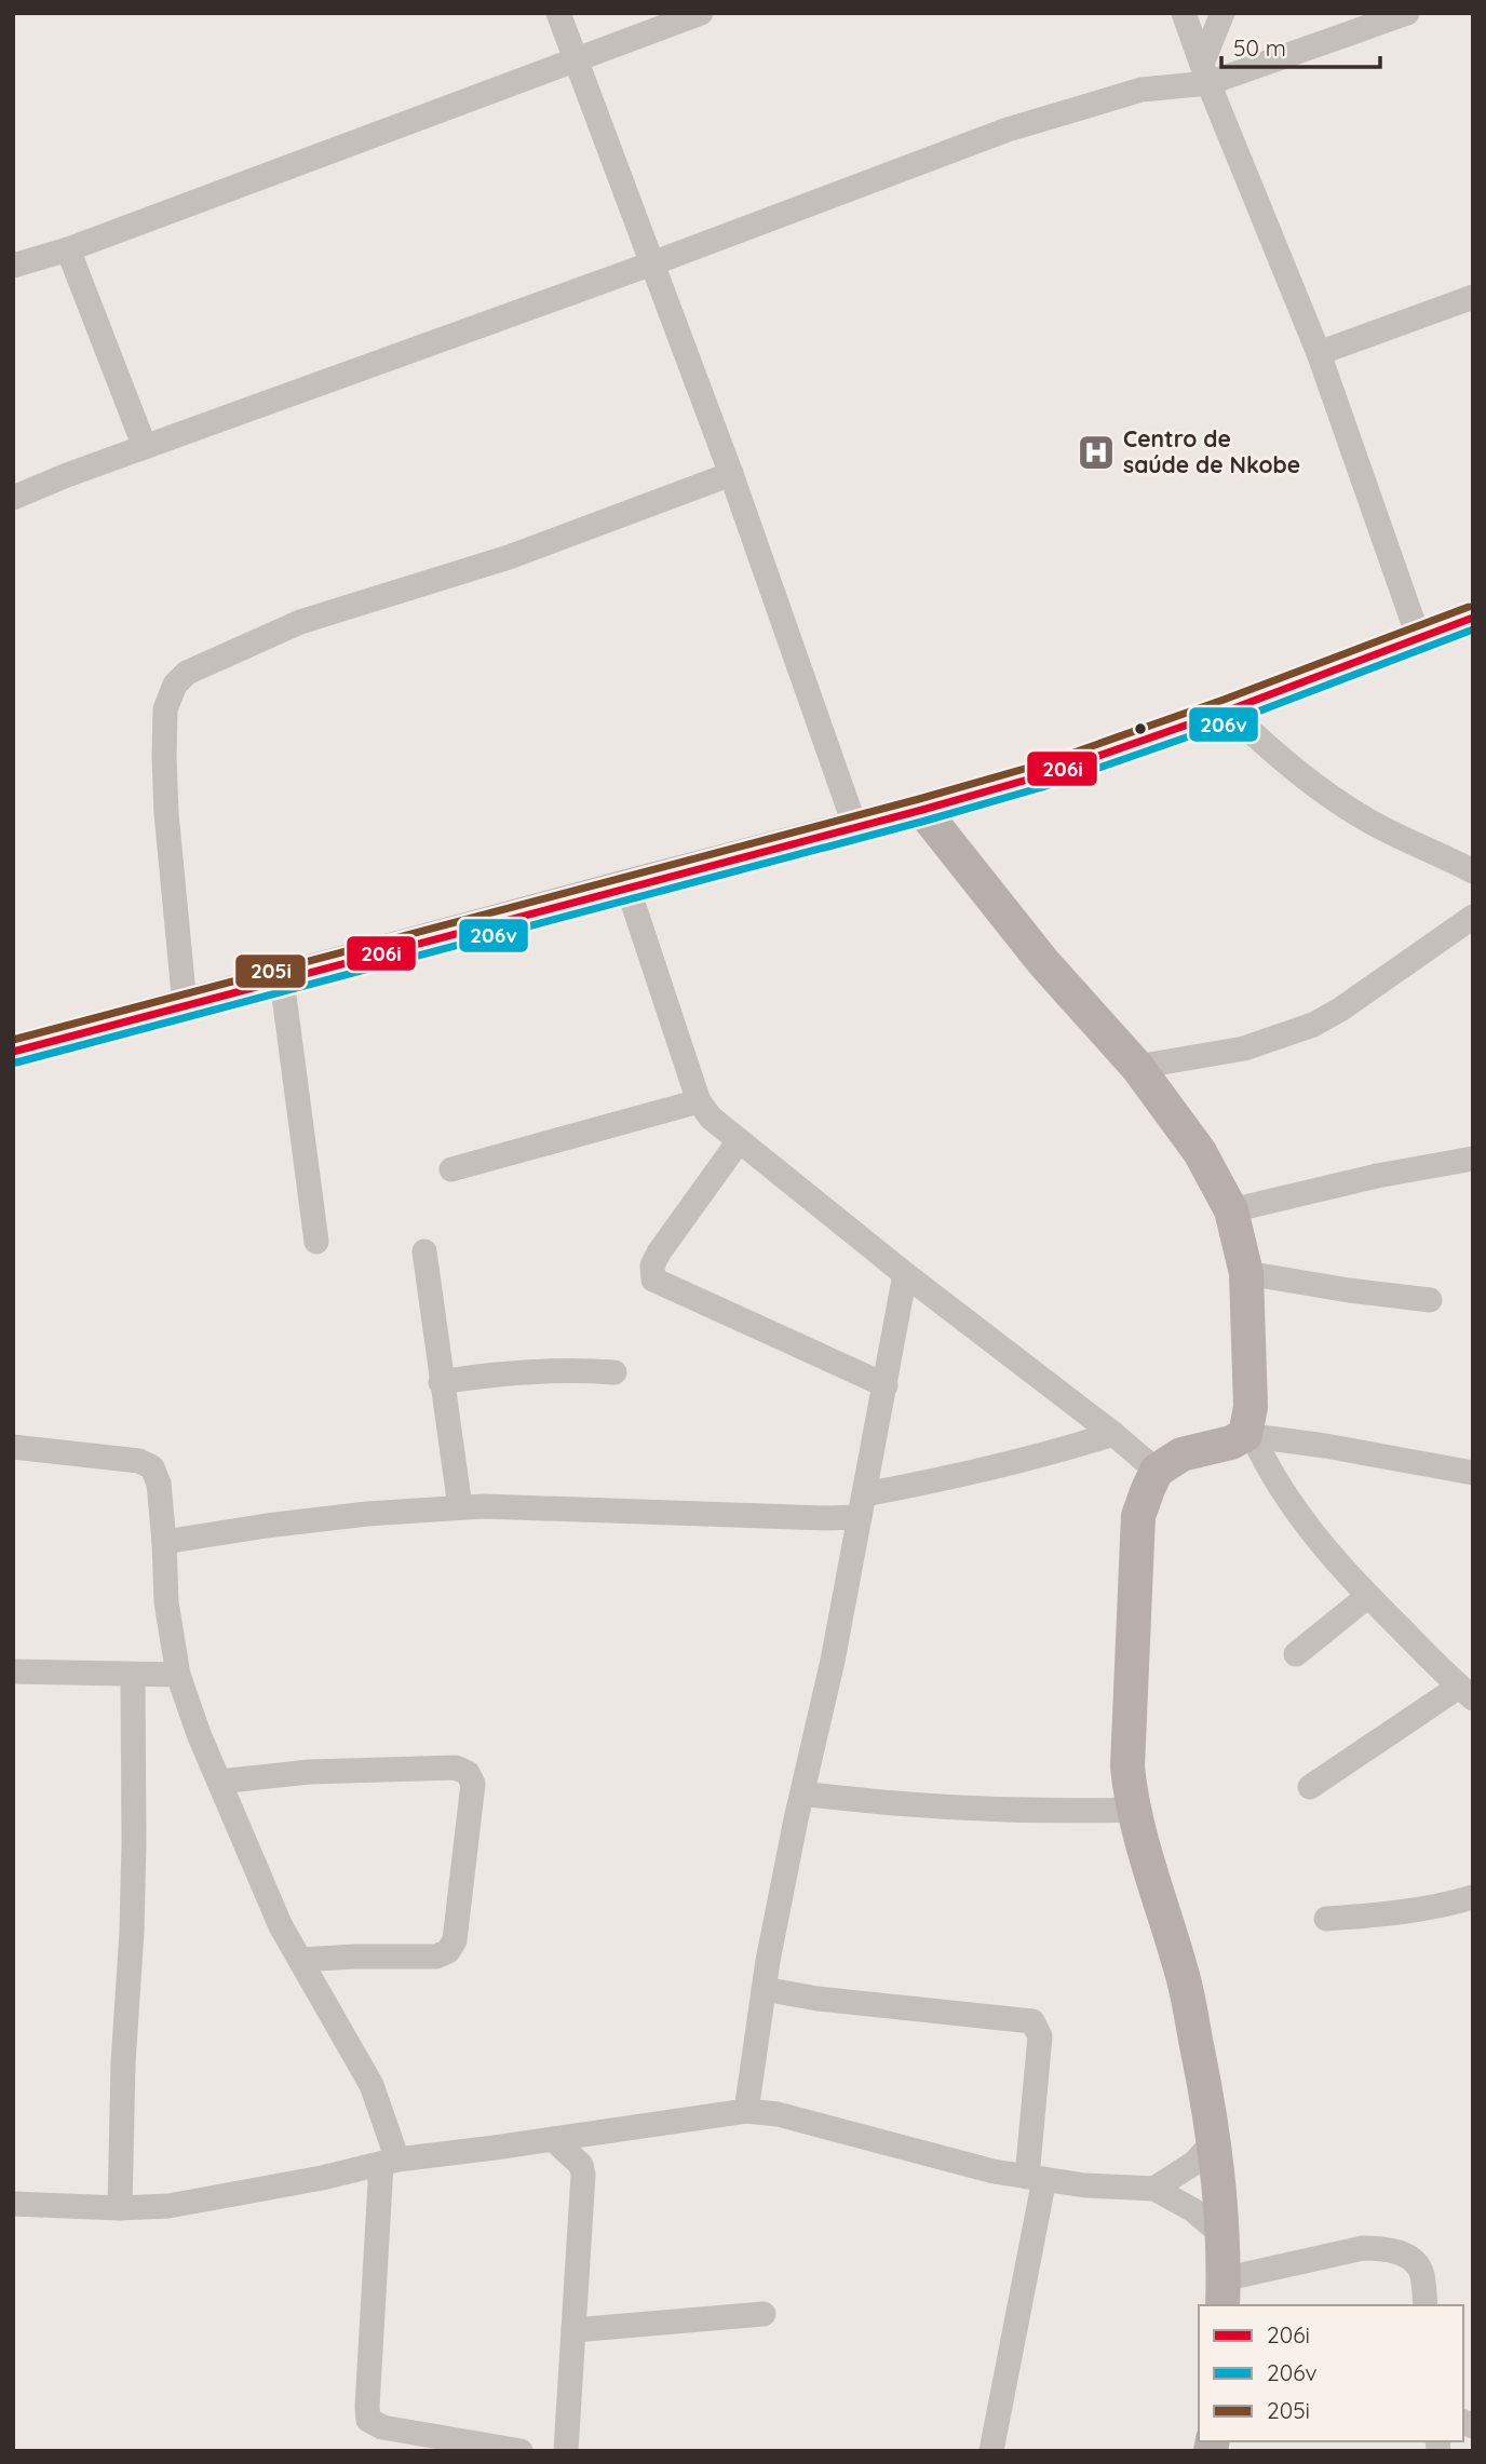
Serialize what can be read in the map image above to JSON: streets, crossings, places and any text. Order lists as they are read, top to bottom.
{
  "places": {
    "hospital": ["Centro de saúde de Nkobe"]
  },
  "lines": ["transit line 205i", "transit line 206i", "transit line 206v"],
  "legend": ["206i", "206v", "205i"],
  "scale_bar": "50 m"
}
